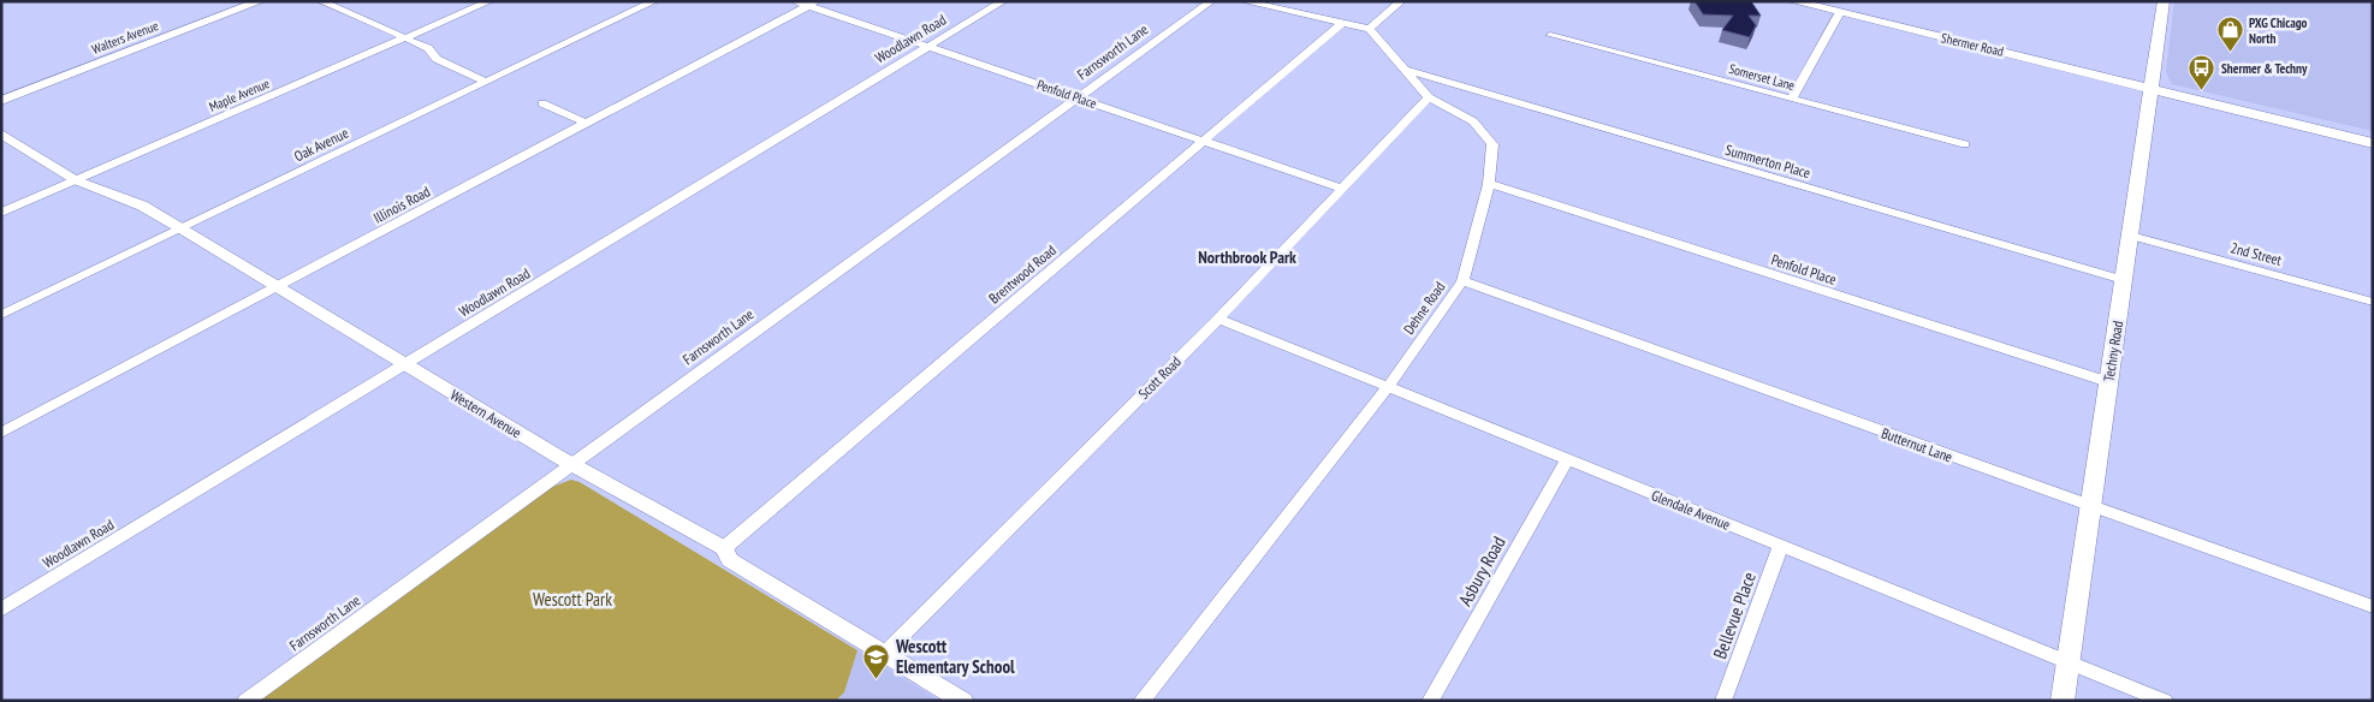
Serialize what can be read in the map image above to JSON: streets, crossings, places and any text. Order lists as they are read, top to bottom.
{
  "streets": {
    "main road": ["Shermer Road", "Techny Road"],
    "street": [
      "Walters Avenue",
      "Woodlawn Road",
      "Farnsworth Lane",
      "Somerset Lane",
      "Penfold Place",
      "Maple Avenue",
      "Oak Avenue",
      "Summerton Place",
      "Illinois Road",
      "2nd Street",
      "Brentwood Road",
      "Dehne Road",
      "Scott Road",
      "Western Avenue",
      "Butternut Lane",
      "Glendale Avenue",
      "Asbury Road",
      "Bellevue Place"
    ]
  },
  "crossings": [
    ["Woodlawn Road", "Penfold Place"],
    ["Woodlawn Road", "Western Avenue"],
    ["Shermer Road", "Techny Road"],
    ["Farnsworth Lane", "Penfold Place"],
    ["Farnsworth Lane", "Western Avenue"],
    ["Penfold Place", "Illinois Road"],
    ["Penfold Place", "Brentwood Road"],
    ["Penfold Place", "Dehne Road"],
    ["Penfold Place", "Techny Road"],
    ["Penfold Place", "Scott Road"],
    ["Maple Avenue", "Western Avenue"],
    ["Oak Avenue", "Western Avenue"],
    ["Summerton Place", "Dehne Road"],
    ["Summerton Place", "Techny Road"],
    ["Illinois Road", "Western Avenue"],
    ["2nd Street", "Techny Road"],
    ["Brentwood Road", "Western Avenue"],
    ["Dehne Road", "Scott Road"],
    ["Dehne Road", "Butternut Lane"],
    ["Dehne Road", "Glendale Avenue"],
    ["Techny Road", "Butternut Lane"],
    ["Techny Road", "Glendale Avenue"],
    ["Scott Road", "Western Avenue"],
    ["Scott Road", "Glendale Avenue"],
    ["Glendale Avenue", "Asbury Road"],
    ["Glendale Avenue", "Bellevue Place"]
  ],
  "districts": ["Northbrook Park"],
  "parks": ["Wescott Park"],
  "places": {
    "shop": ["PXG Chicago North"],
    "bus stop": ["Shermer & Techny"],
    "school or university": ["Wescott Elementary School"]
  }
}
